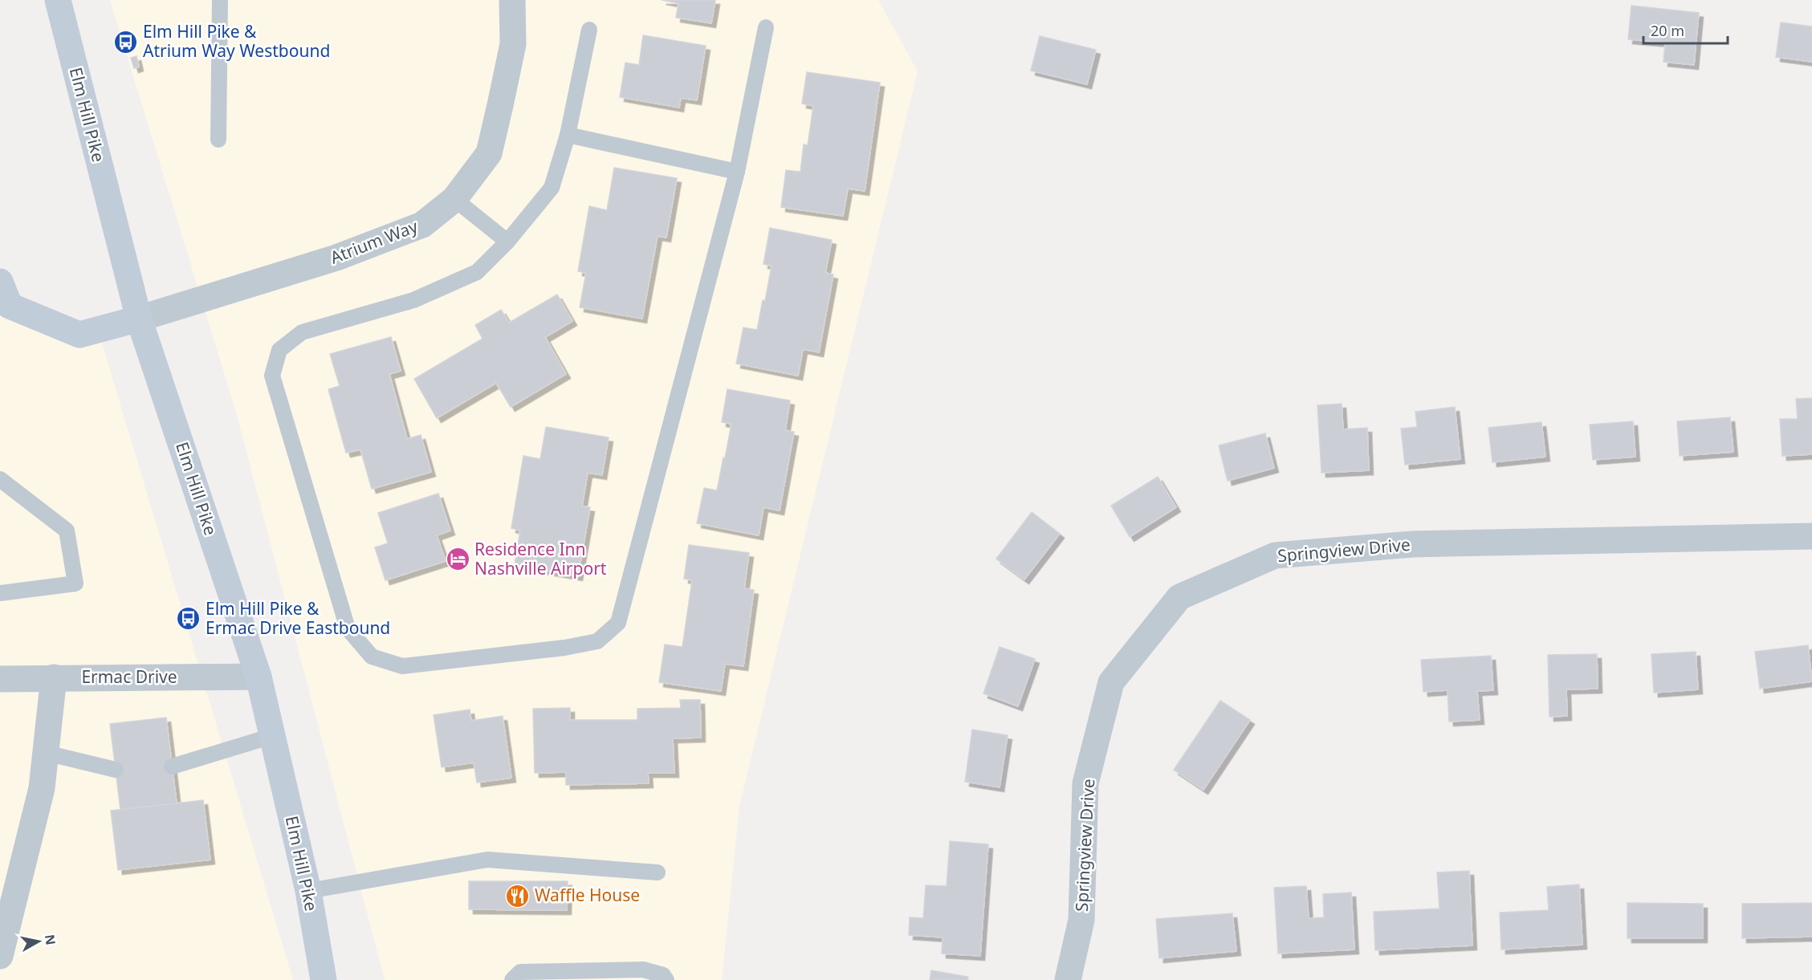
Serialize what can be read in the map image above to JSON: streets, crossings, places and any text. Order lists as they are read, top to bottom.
{
  "streets": {
    "main road": ["Elm Hill Pike"],
    "street": ["Atrium Way", "Springview Drive", "Ermac Drive"]
  },
  "crossings": [
    ["Elm Hill Pike", "Atrium Way"],
    ["Elm Hill Pike", "Ermac Drive"]
  ],
  "places": {
    "bus stop": ["Elm Hill Pike & Atrium Way Westbound", "Elm Hill Pike & Ermac Drive Eastbound"],
    "hotel": ["Residence Inn Nashville Airport"],
    "restaurant": ["Waffle House"]
  },
  "scale_bar": "20 m",
  "north": "right"
}
